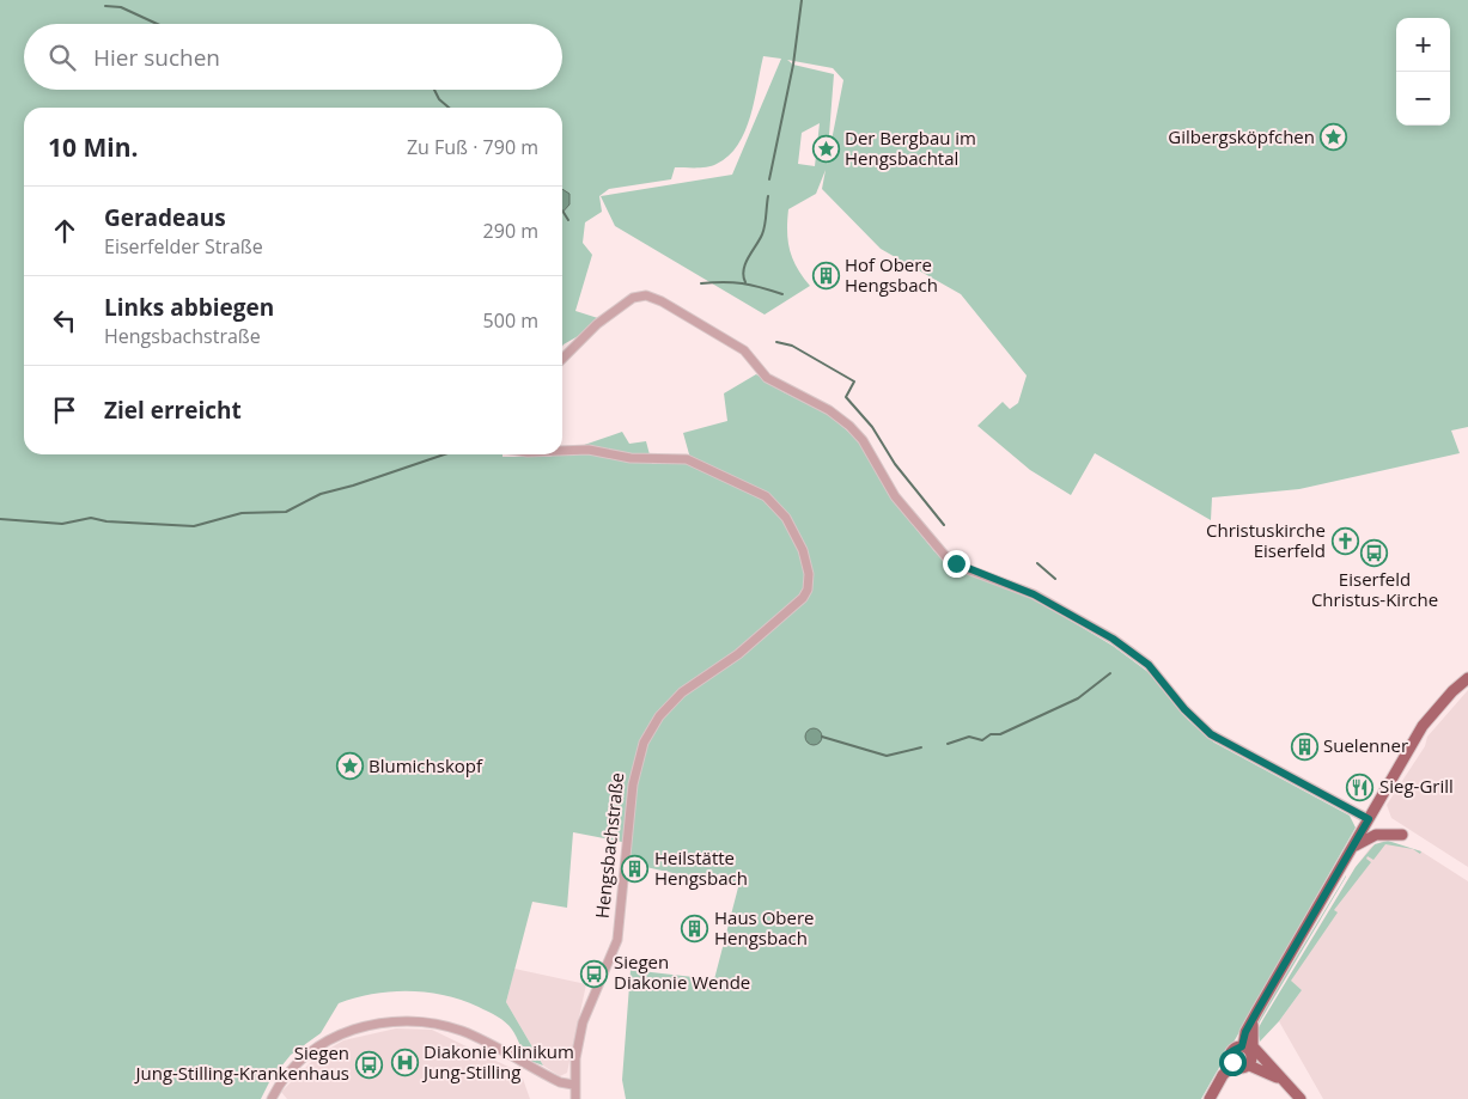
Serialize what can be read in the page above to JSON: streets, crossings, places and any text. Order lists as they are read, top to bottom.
{
  "streets": {
    "street": ["Hengsbachstraße"]
  },
  "places": {
    "place": ["Gilbergsköpfchen", "Der Bergbau im Hengsbachtal", "Blumichskopf"],
    "building": [
      "Hof Obere Hengsbach",
      "Suelenner",
      "Heilstätte Hengsbach",
      "Haus Obere Hengsbach"
    ],
    "church": ["Christuskirche Eiserfeld"],
    "bus stop": ["Eiserfeld Christus-Kirche", "Siegen Diakonie Wende", "Siegen Jung-Stilling-Krankenhaus"],
    "restaurant": ["Sieg-Grill"],
    "hospital": ["Diakonie Klinikum Jung-Stilling"]
  },
  "page": {
    "map_buttons": ["+", "−"],
    "search": "Hier suchen",
    "heading": ["10 Min.", "Zu Fuß · 790 m"],
    "list": [
      ["Geradeaus", "Eiserfelder Straße", "290 m"],
      ["Links abbiegen", "Hengsbachstraße", "500 m"],
      "Ziel erreicht"
    ]
  }
}
